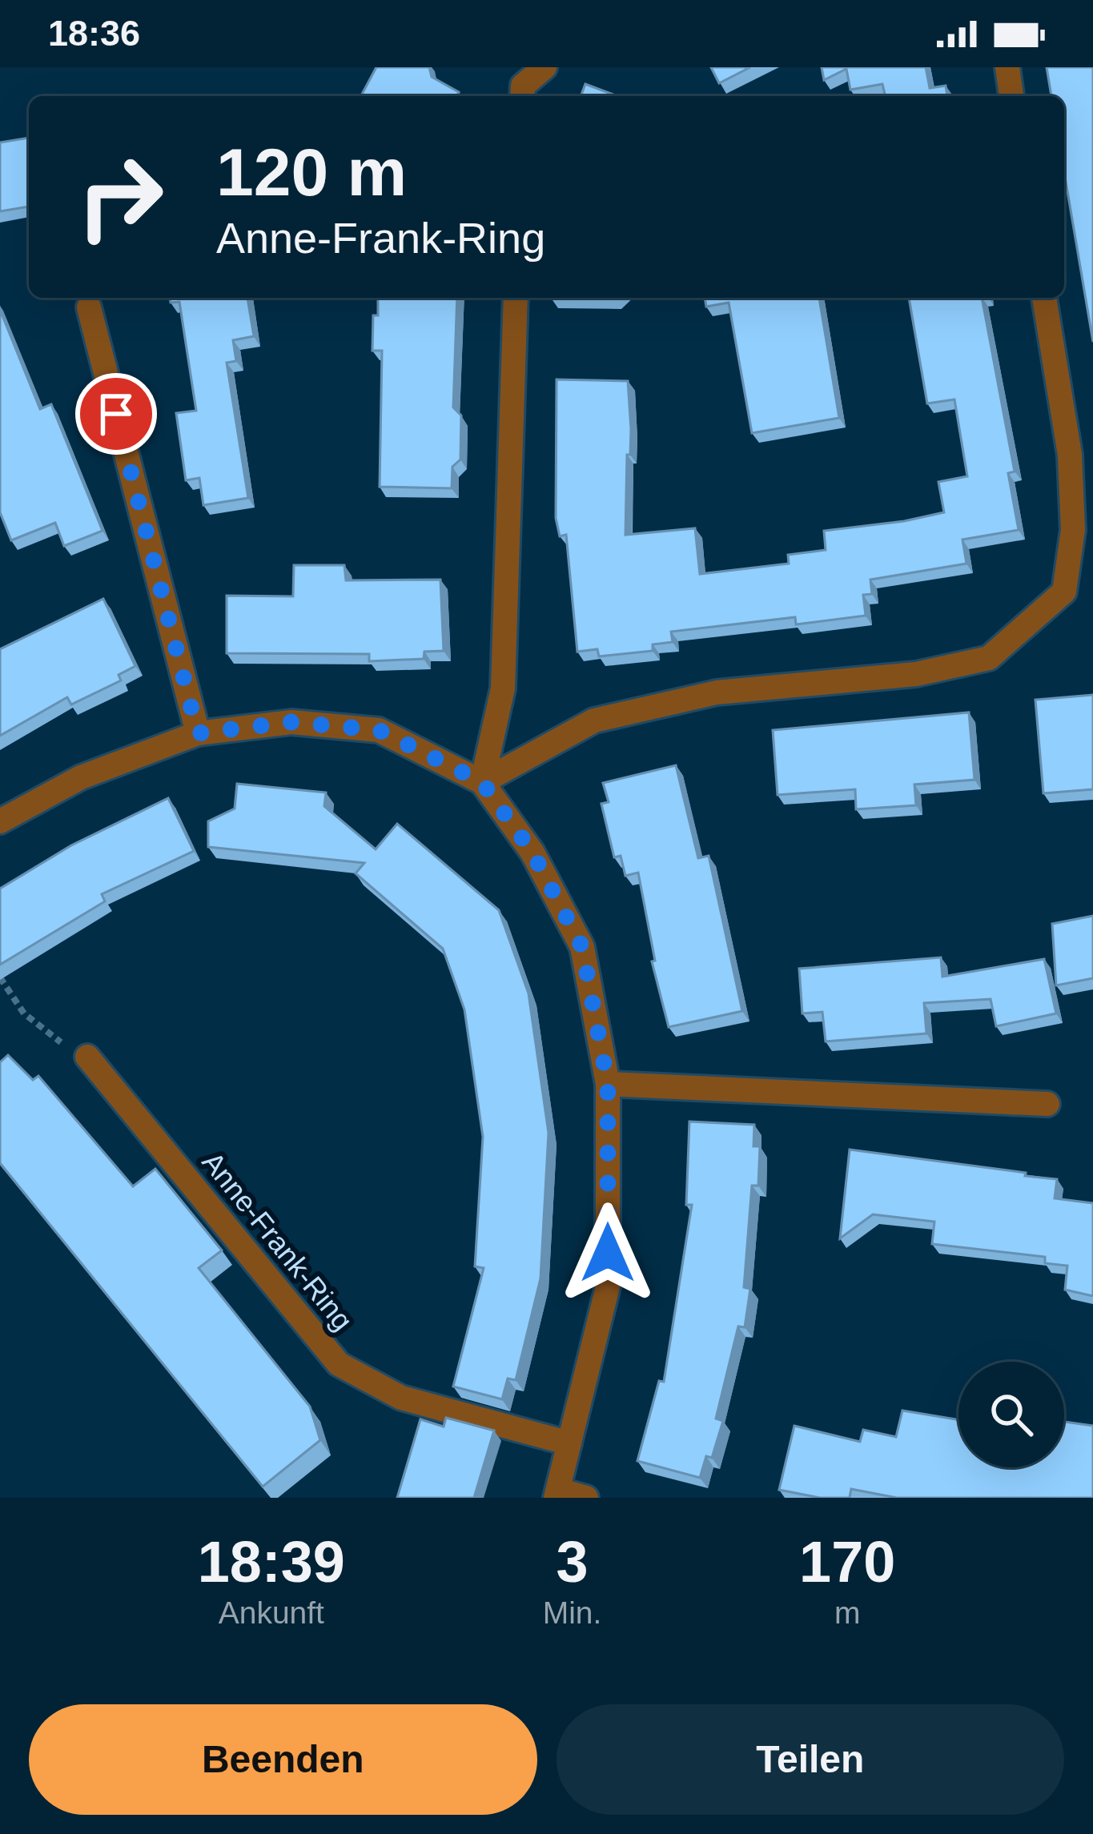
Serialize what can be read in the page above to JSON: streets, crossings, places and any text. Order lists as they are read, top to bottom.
{
  "streets": {
    "street": ["Anne-Frank-Ring"]
  },
  "page": {
    "status": "18:36",
    "turn": ["120 m", "Anne-Frank-Ring"],
    "eta": [
      "18:39",
      "Ankunft",
      "3",
      "Min.",
      "170",
      "m"
    ],
    "buttons": ["Beenden", "Teilen"]
  }
}
